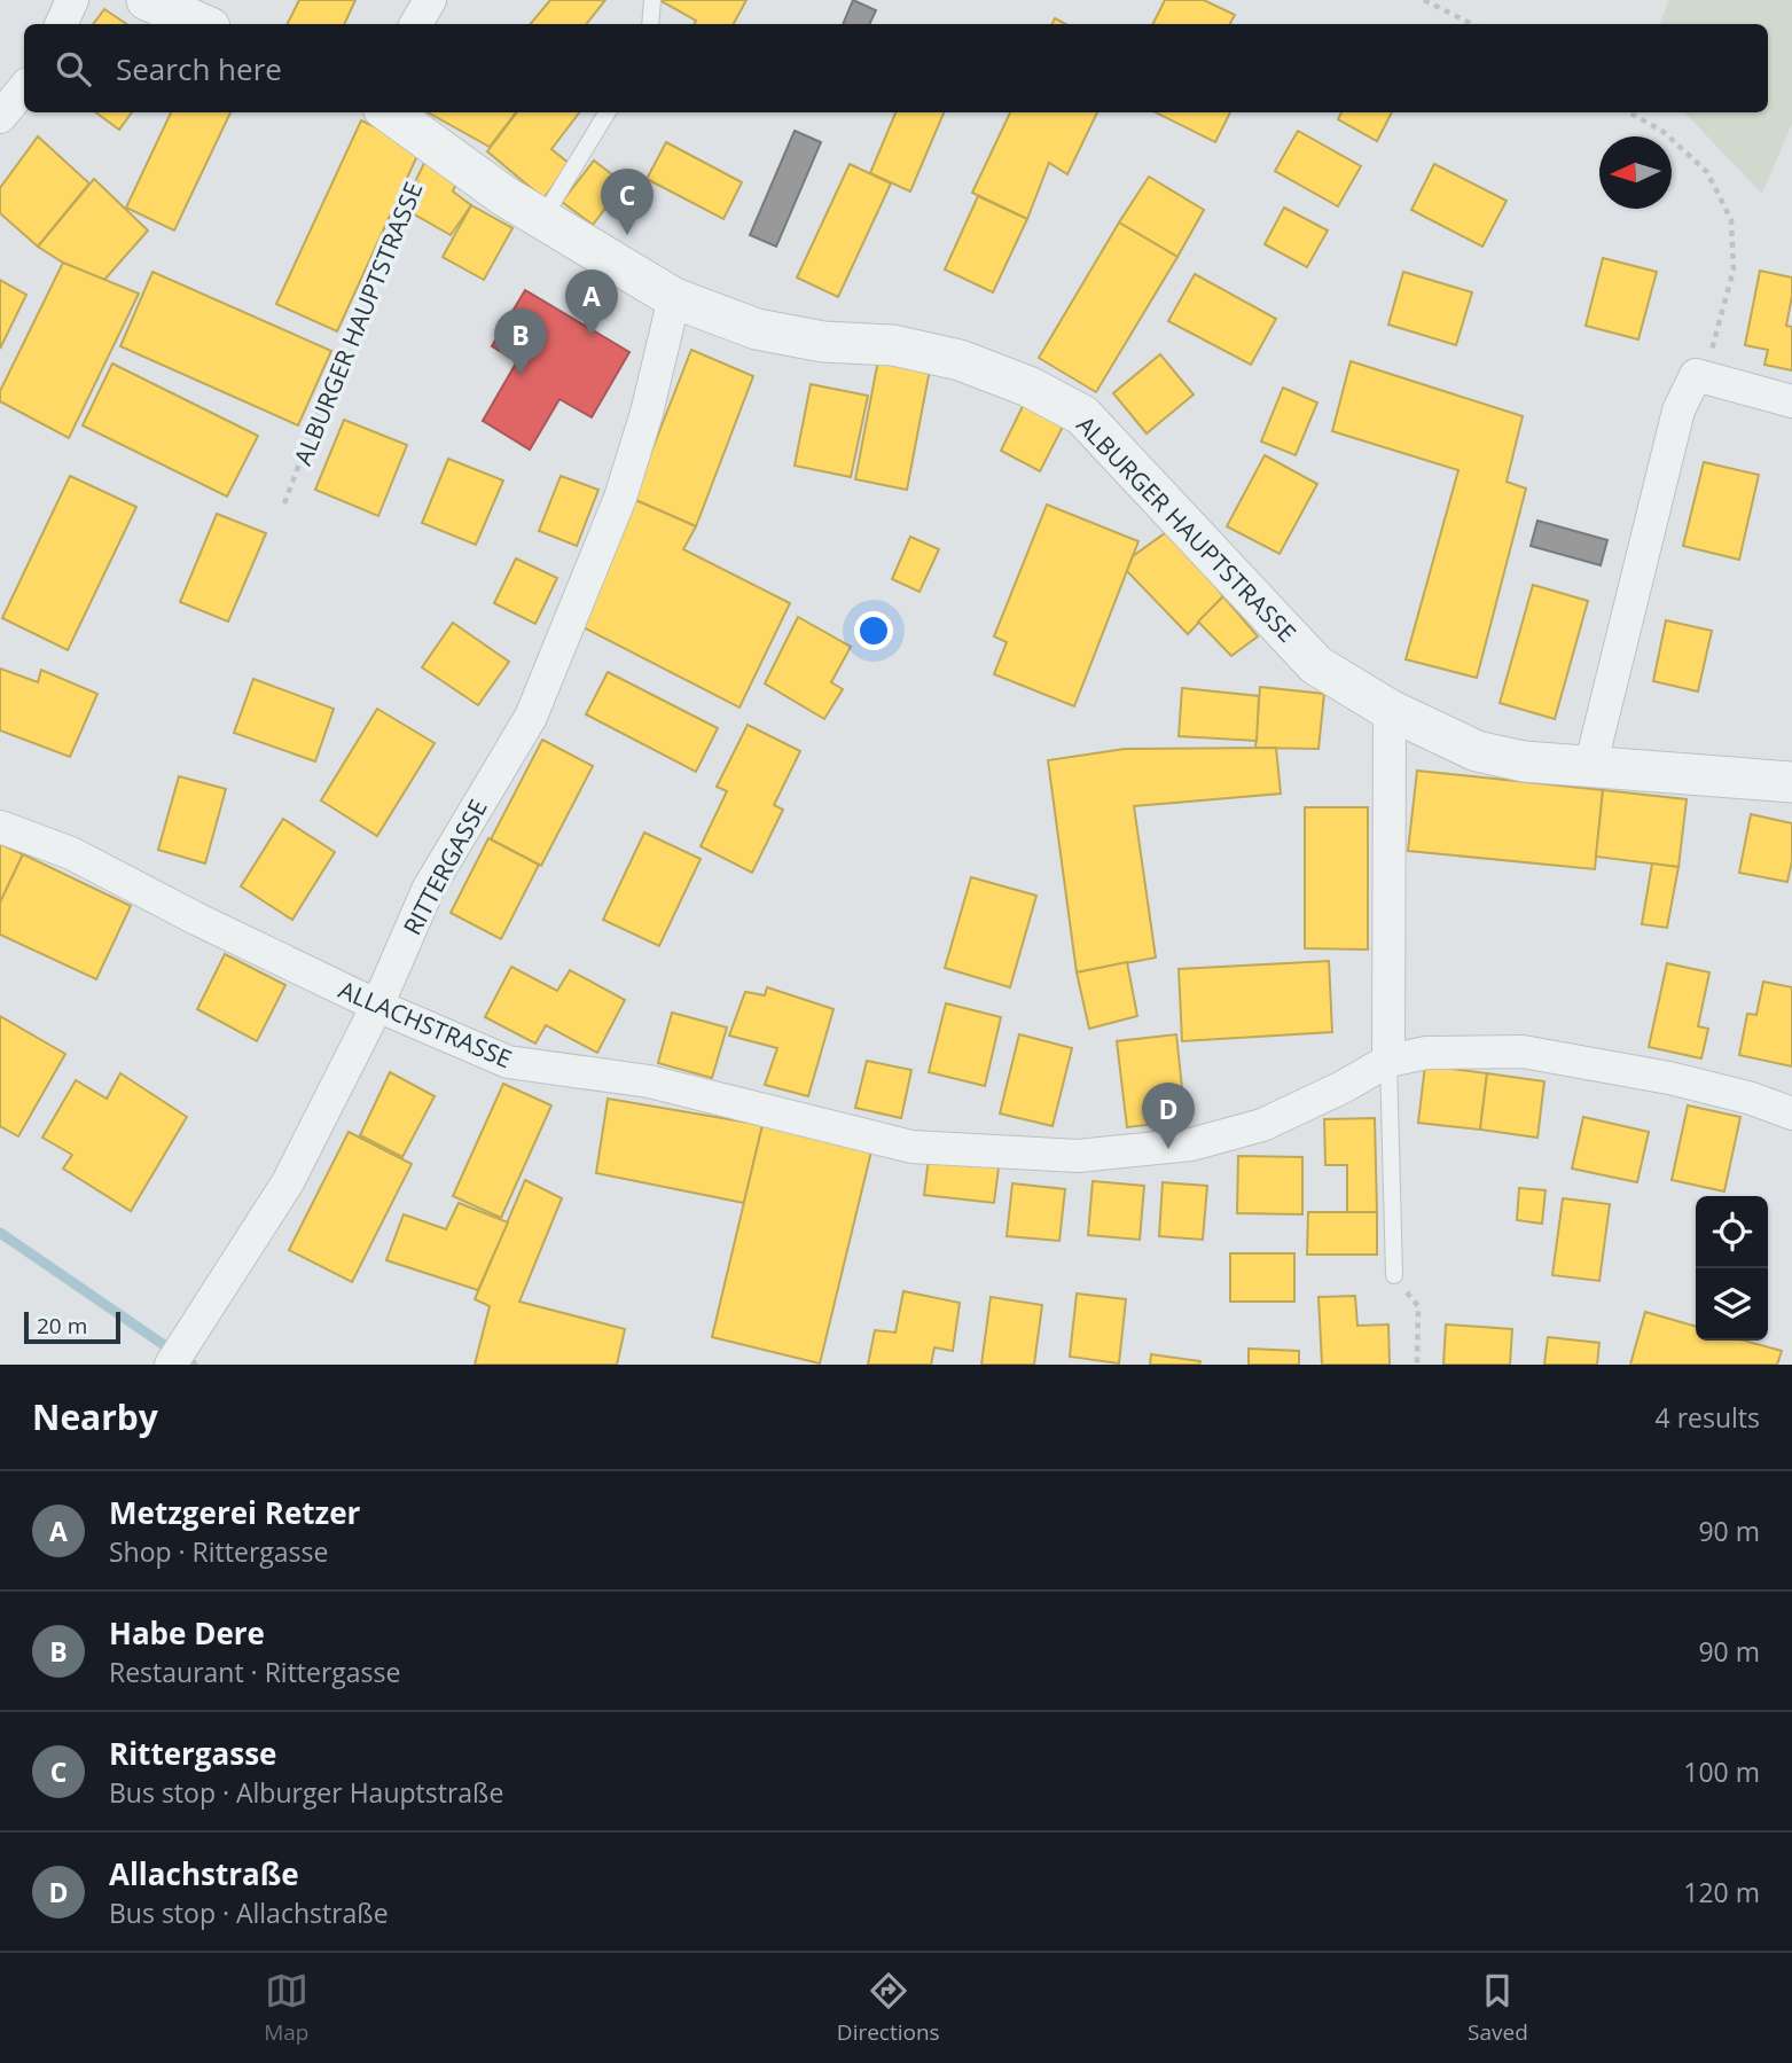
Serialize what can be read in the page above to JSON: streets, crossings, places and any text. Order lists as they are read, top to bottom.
{
  "streets": {
    "street": ["ALBURGER HAUPTSTRASSE", "RITTERGASSE", "ALLACHSTRASSE"]
  },
  "crossings": [
    ["ALBURGER HAUPTSTRASSE", "RITTERGASSE"],
    ["RITTERGASSE", "ALLACHSTRASSE"]
  ],
  "scale_bar": "20 m",
  "north": "left",
  "page": {
    "search": "Search here",
    "pins": [
      "C",
      "A",
      "B",
      "D"
    ],
    "scale": "20 m",
    "heading": ["Nearby", "4 results"],
    "list": [
      {
        "mark": "A",
        "name": "Metzgerei Retzer",
        "note": "Shop · Rittergasse",
        "value": "90 m"
      },
      {
        "mark": "B",
        "name": "Habe Dere",
        "note": "Restaurant · Rittergasse",
        "value": "90 m"
      },
      {
        "mark": "C",
        "name": "Rittergasse",
        "note": "Bus stop · Alburger Hauptstraße",
        "value": "100 m"
      },
      {
        "mark": "D",
        "name": "Allachstraße",
        "note": "Bus stop · Allachstraße",
        "value": "120 m"
      }
    ],
    "nav": ["Map", "Directions", "Saved"]
  }
}
